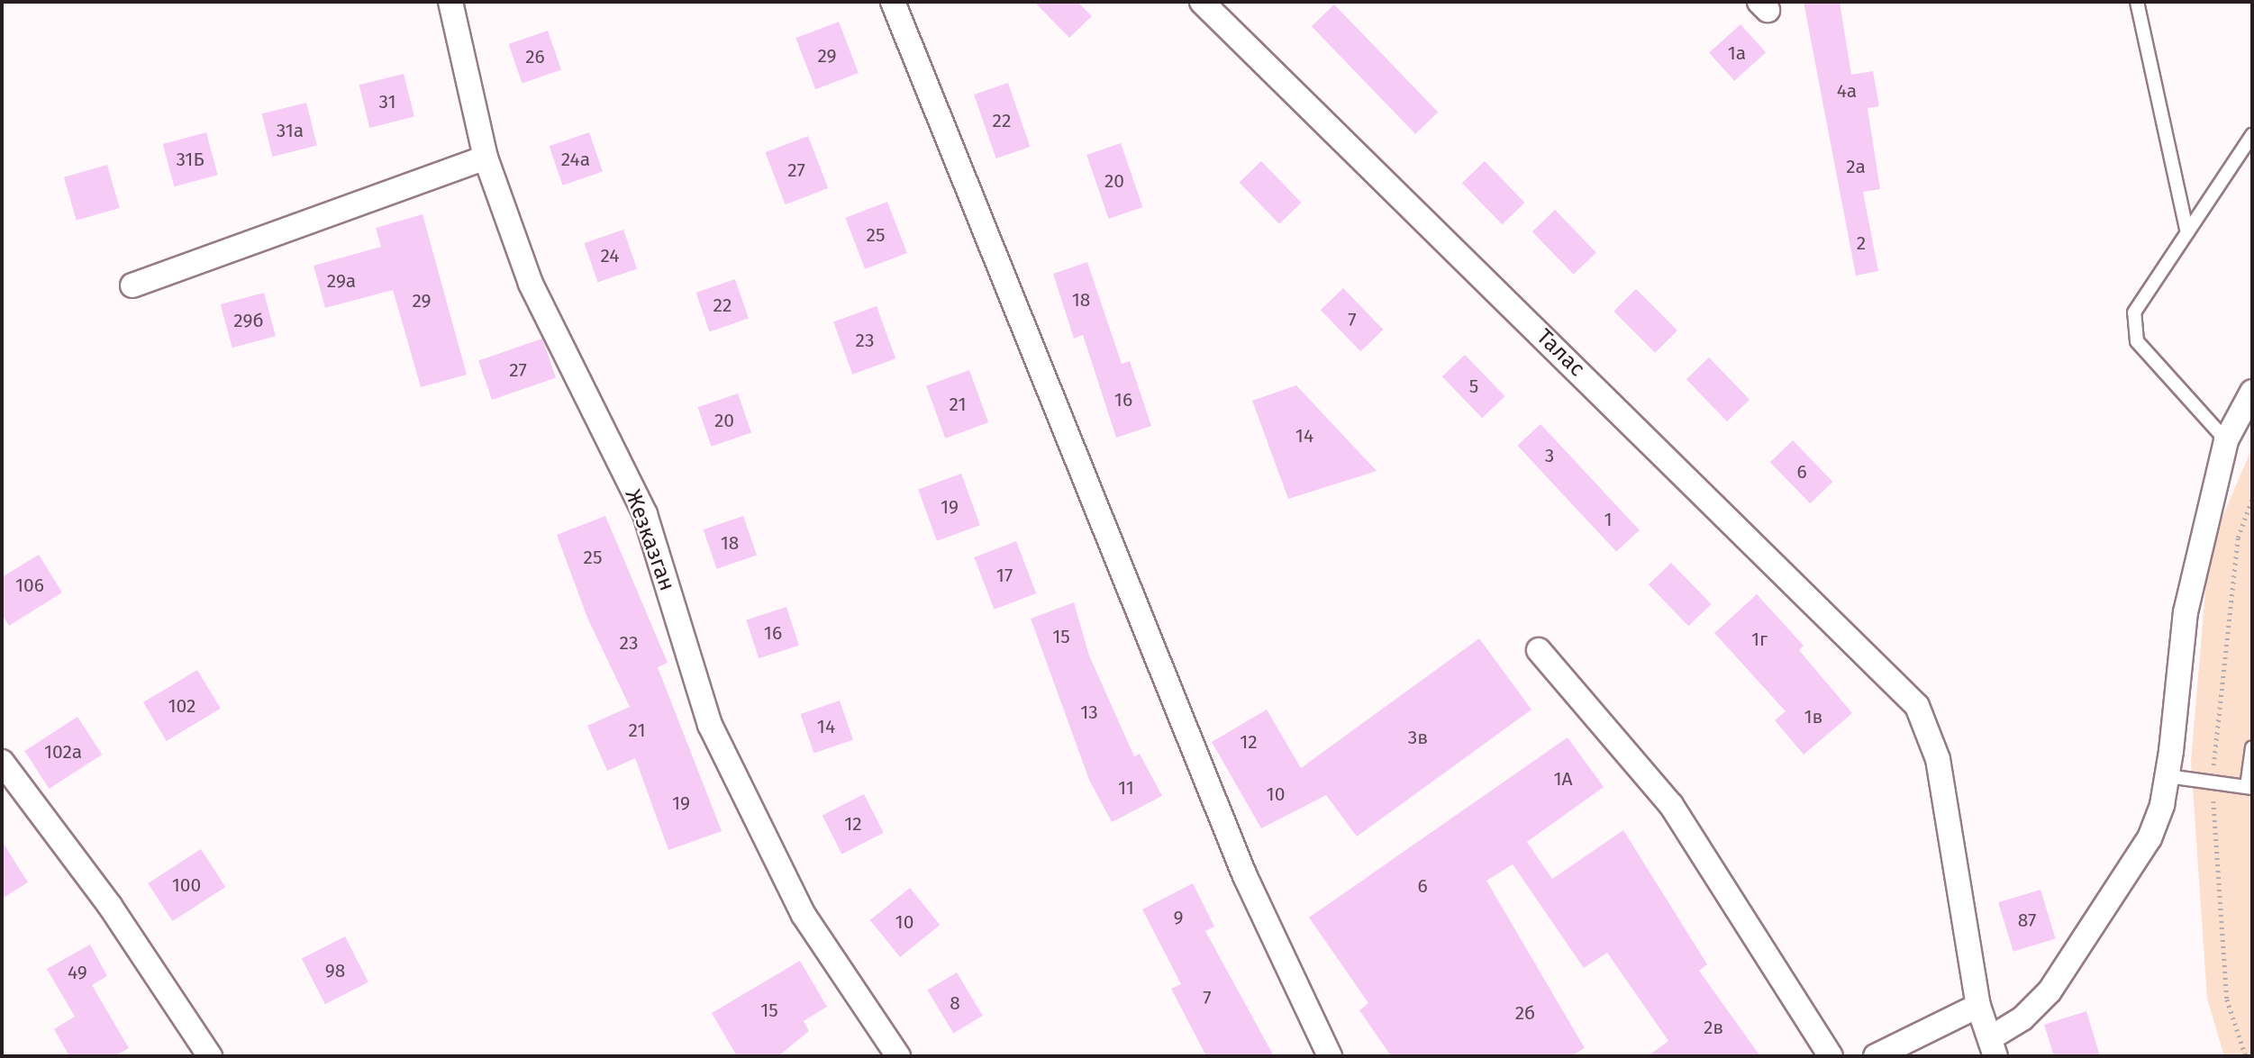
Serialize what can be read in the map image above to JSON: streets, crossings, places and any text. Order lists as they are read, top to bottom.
{
  "streets": {
    "street": ["Талас", "Жезказган"]
  },
  "house_numbers": [
    "1а",
    "29",
    "26",
    "4а",
    "31",
    "22",
    "31а",
    "31Б",
    "24а",
    "2а",
    "27",
    "20",
    "25",
    "2",
    "24",
    "29а",
    "18",
    "29",
    "22",
    "7",
    "29б",
    "23",
    "27",
    "5",
    "16",
    "21",
    "20",
    "14",
    "3",
    "6",
    "19",
    "1",
    "18",
    "25",
    "17",
    "106",
    "16",
    "15",
    "1г",
    "23",
    "102",
    "13",
    "1в",
    "14",
    "21",
    "3в",
    "12",
    "102а",
    "1А",
    "11",
    "10",
    "19",
    "12",
    "100",
    "6",
    "9",
    "87",
    "10",
    "98",
    "49",
    "7",
    "8",
    "15",
    "2б",
    "2в"
  ]
}
